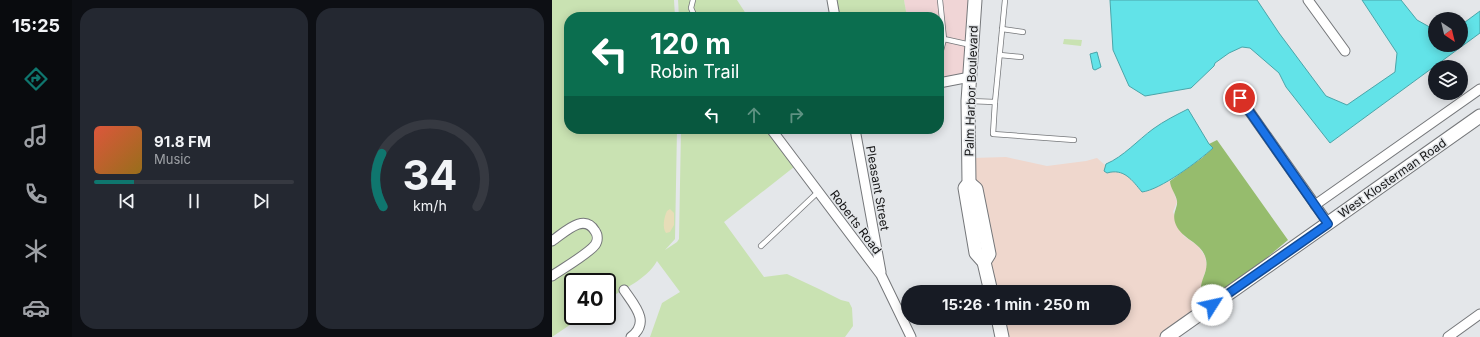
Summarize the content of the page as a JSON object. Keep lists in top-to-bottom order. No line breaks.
{"streets":{"street":["Palm Harbor Boulevard","West Klosterman Road","Pleasant Street","Roberts Road"]},"crossings":[["Pleasant Street","Roberts Road"]],"north":"bottom right","page":{"tabs":"15:25","turn":["120 m","Robin Trail"],"song":["91.8 FM","Music"],"limit":"40","trip":"15:26 · 1 min · 250 m","gauge":["34","km/h"]}}
